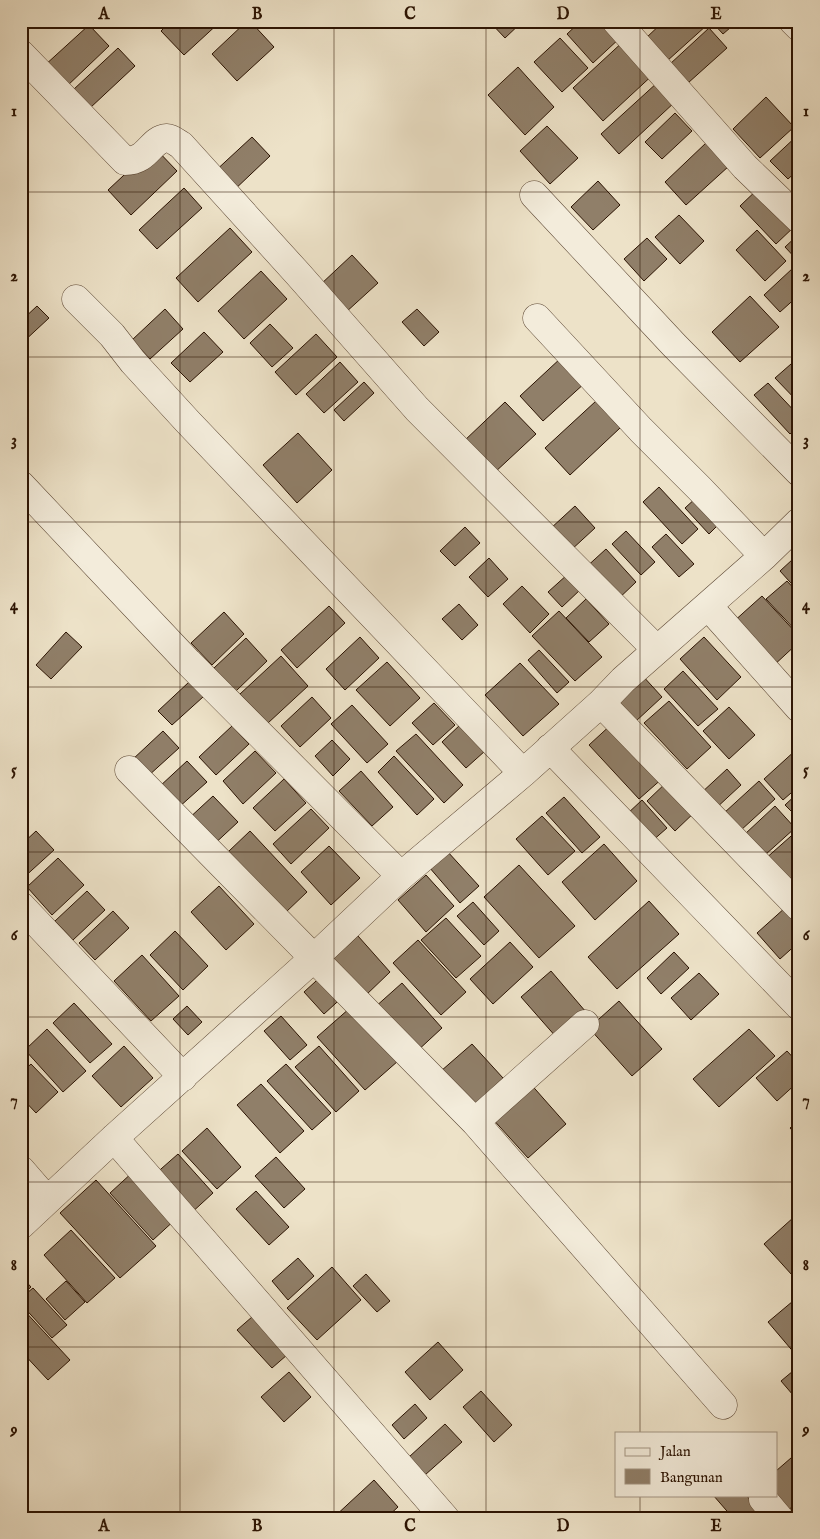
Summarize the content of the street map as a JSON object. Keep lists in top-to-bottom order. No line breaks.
{"legend":["Jalan","Bangunan"],"grid":{"columns":["A","B","C","D","E"],"rows":["1","2","3","4","5","6","7","8","9"]}}
